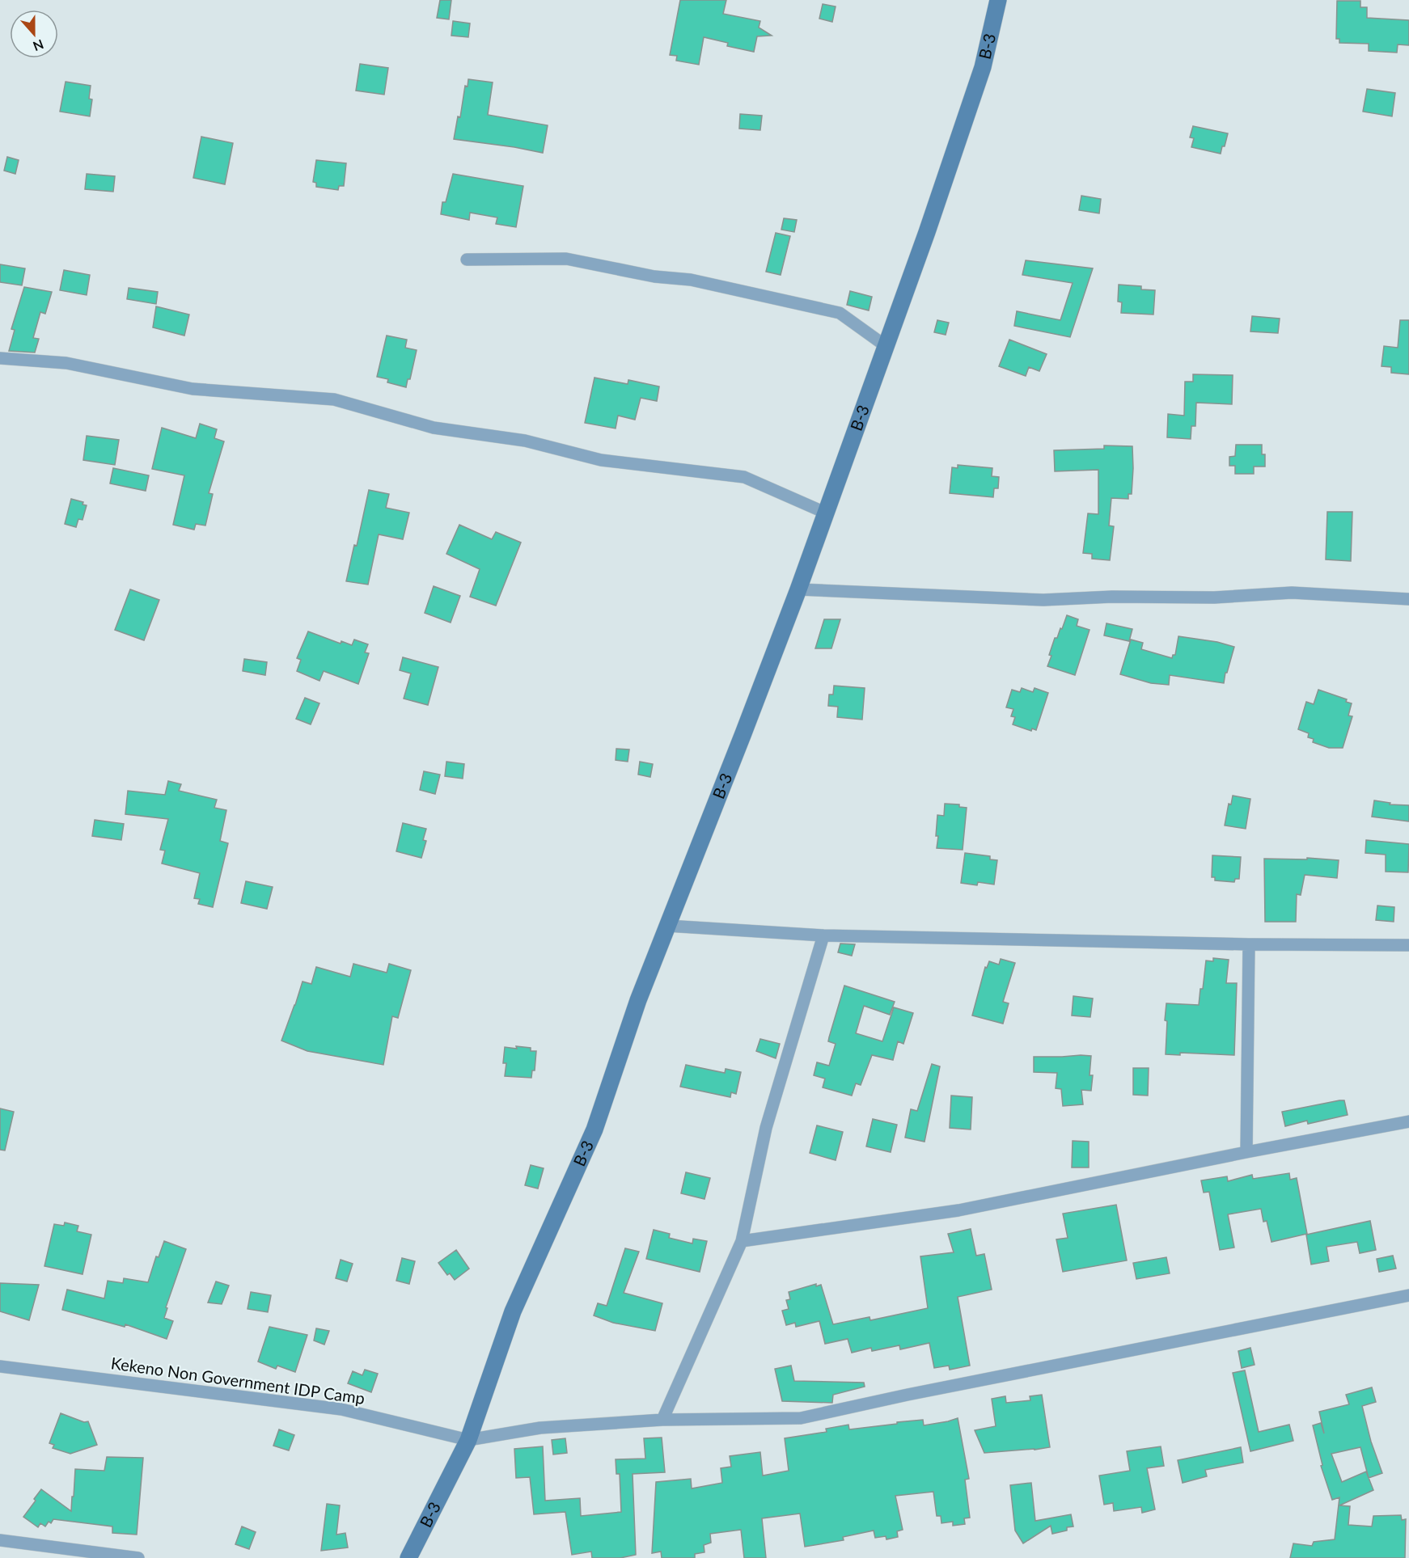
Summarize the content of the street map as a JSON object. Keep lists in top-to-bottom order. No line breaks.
{"streets":{"main road":["B-3"],"street":["Kekeno Non Government IDP Camp"]},"crossings":[["B-3","Kekeno Non Government IDP Camp"]],"north":"bottom"}
